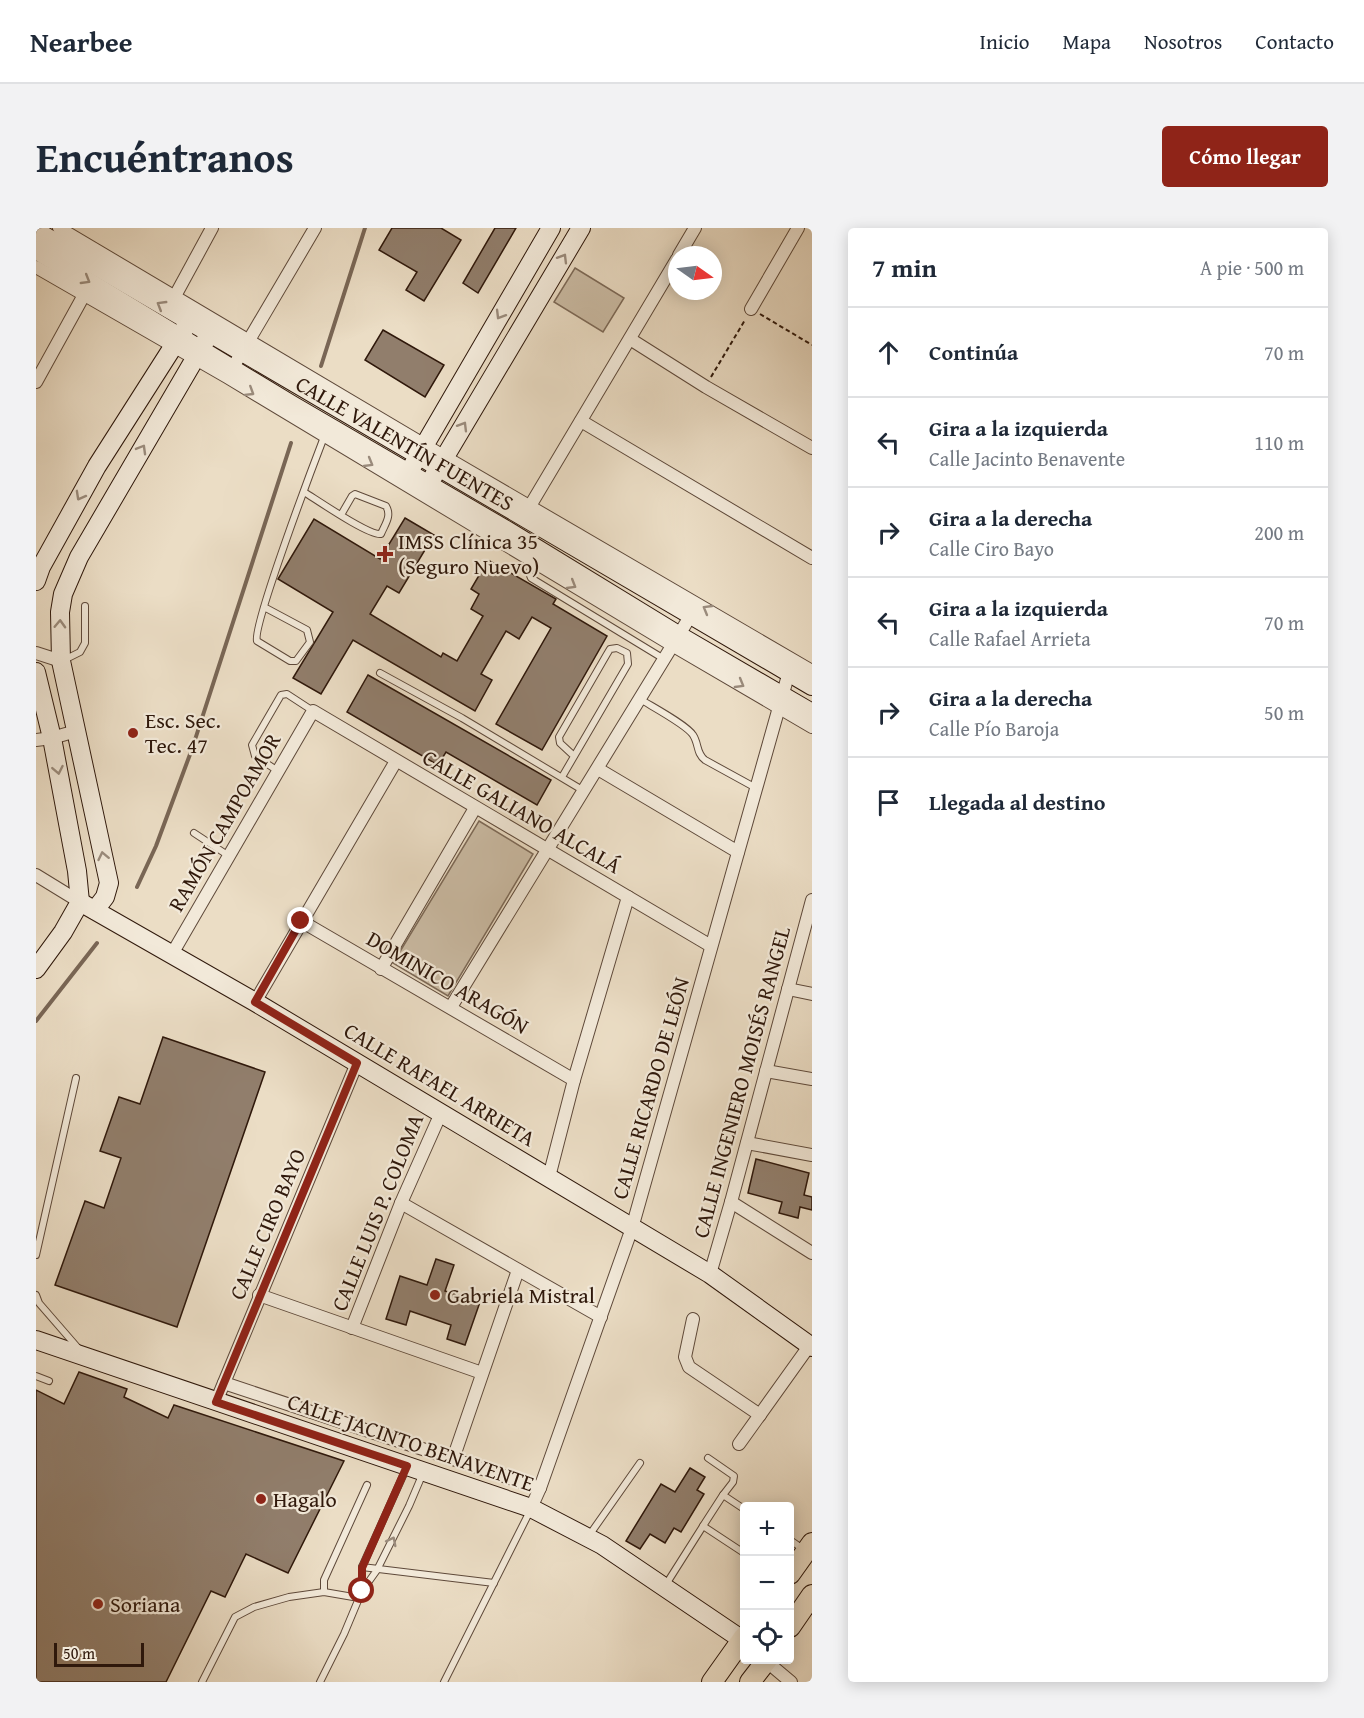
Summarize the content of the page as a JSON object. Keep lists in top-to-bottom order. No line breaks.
{"streets":{"street":["CALLE VALENTÍN FUENTES","CALLE GALIANO ALCALÁ","RAMÓN CAMPOAMOR","DOMINICO ARAGÓN","CALLE INGENIERO MOISÉS RANGEL","CALLE RAFAEL ARRIETA","CALLE RICARDO DE LEÓN","CALLE LUIS P. COLOMA","CALLE CIRO BAYO","CALLE JACINTO BENAVENTE"]},"crossings":[["CALLE VALENTÍN FUENTES","CALLE RICARDO DE LEÓN"],["CALLE GALIANO ALCALÁ","RAMÓN CAMPOAMOR"],["CALLE GALIANO ALCALÁ","CALLE RICARDO DE LEÓN"],["RAMÓN CAMPOAMOR","CALLE RAFAEL ARRIETA"],["CALLE INGENIERO MOISÉS RANGEL","CALLE RAFAEL ARRIETA"],["CALLE RAFAEL ARRIETA","CALLE RICARDO DE LEÓN"],["CALLE RAFAEL ARRIETA","CALLE LUIS P. COLOMA"],["CALLE RAFAEL ARRIETA","CALLE CIRO BAYO"],["CALLE RICARDO DE LEÓN","CALLE JACINTO BENAVENTE"],["CALLE CIRO BAYO","CALLE JACINTO BENAVENTE"]],"places":{"health":["IMSS Clínica 35 (Seguro Nuevo)"],"other":["Esc. Sec. Tec. 47","Gabriela Mistral","Hagalo","Soriana"]},"scale_bar":"50 m","north":"right","page":{"header":"Nearbee","nav":["Inicio","Mapa","Nosotros","Contacto"],"title":"Encuéntranos","buttons":"Cómo llegar","heading":["7 min","A pie · 500 m"],"list":[["Continúa","70 m"],["Gira a la izquierda","Calle Jacinto Benavente","110 m"],["Gira a la derecha","Calle Ciro Bayo","200 m"],["Gira a la izquierda","Calle Rafael Arrieta","70 m"],["Gira a la derecha","Calle Pío Baroja","50 m"],"Llegada al destino"],"map_buttons":["+","−"],"scale":"50 m"}}
